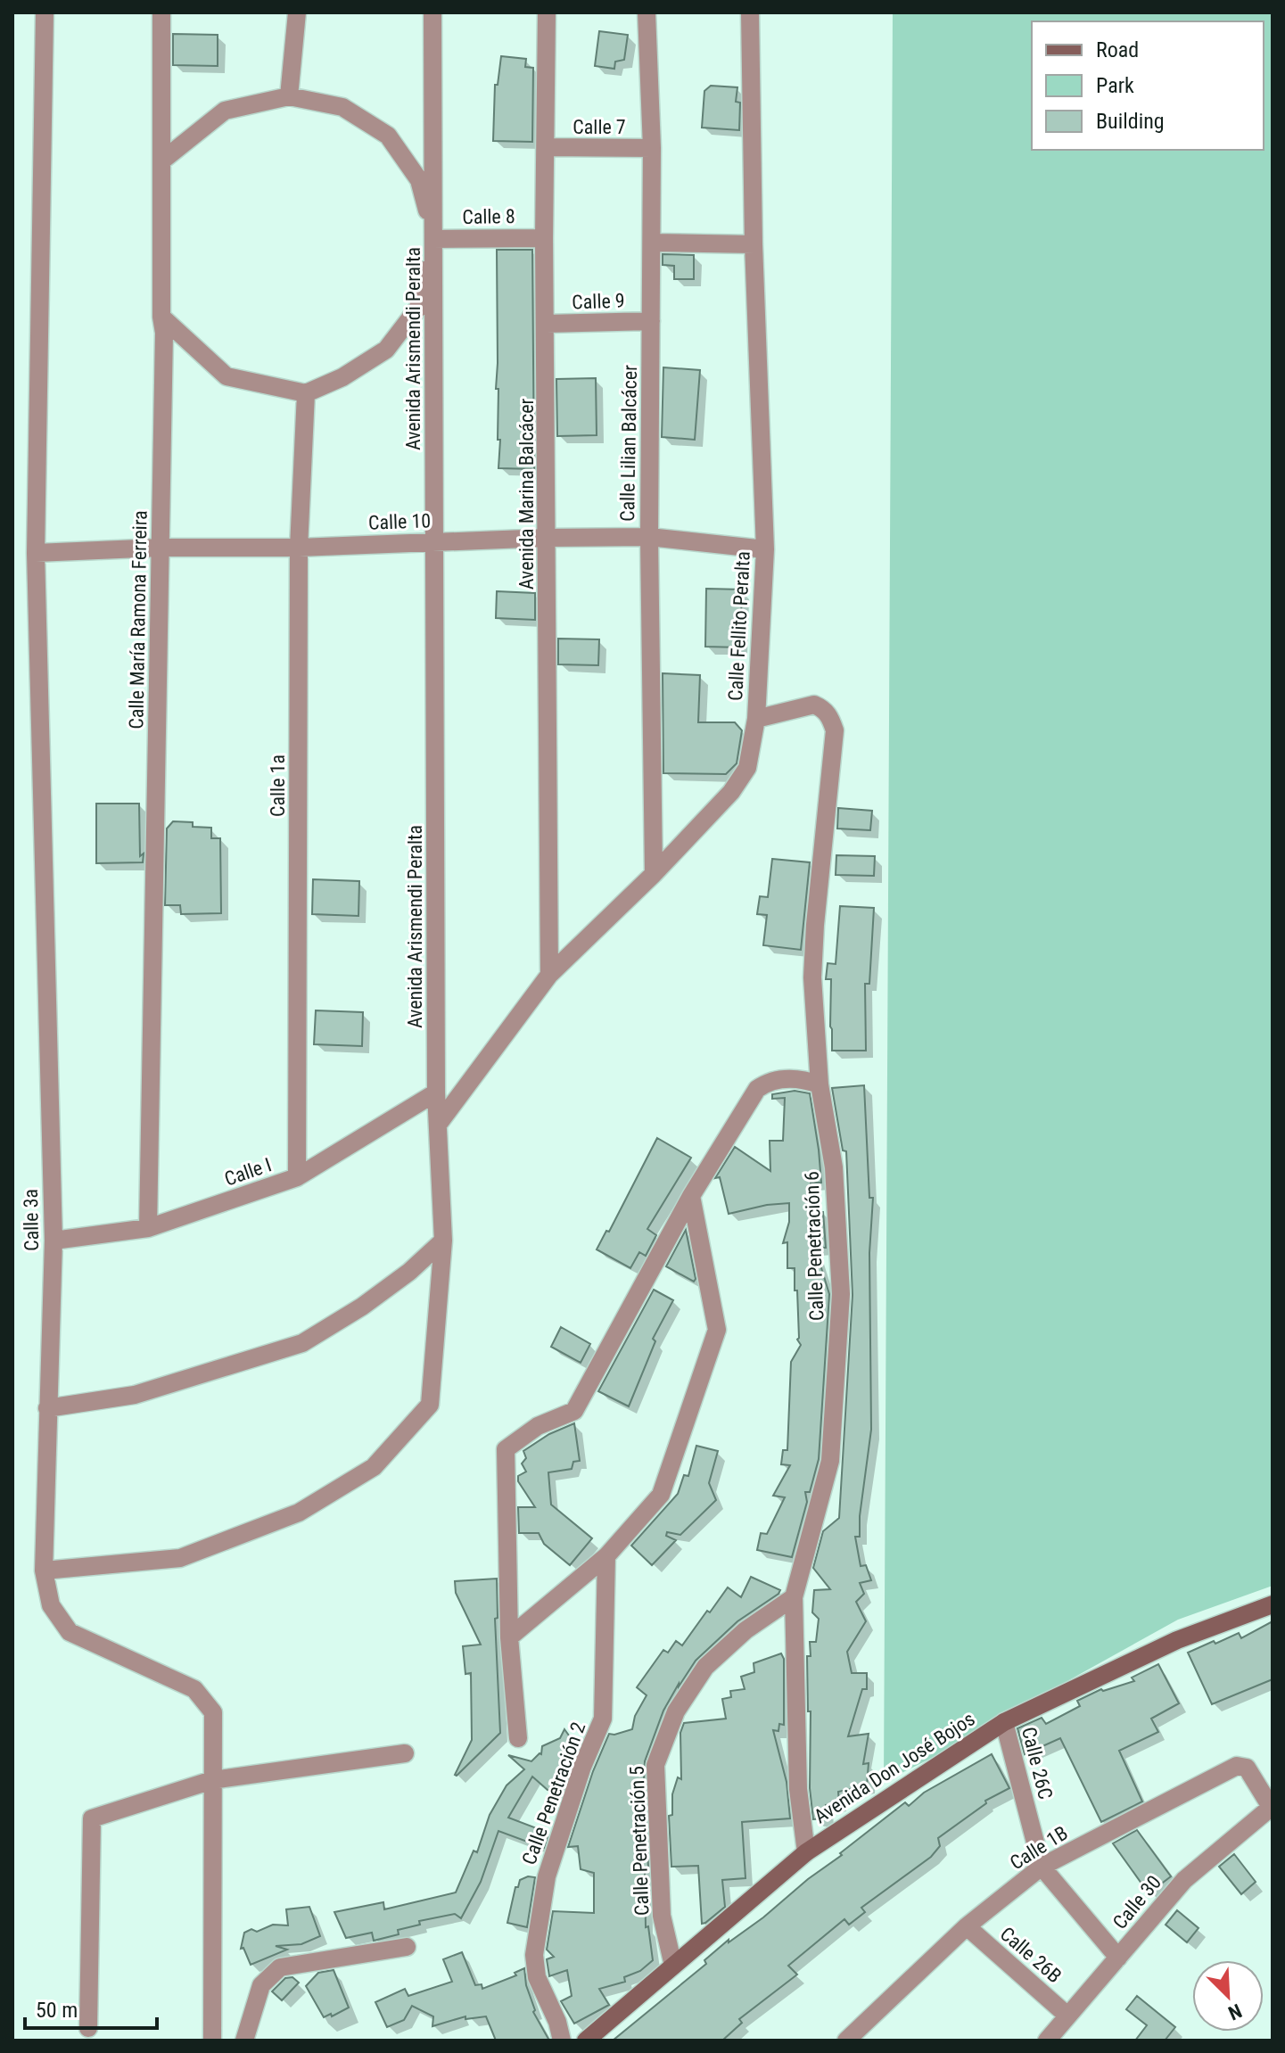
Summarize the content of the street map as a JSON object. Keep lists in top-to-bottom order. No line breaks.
{"streets":{"street":["Calle 7","Calle 8","Calle 9","Avenida Arismendi Peralta","Calle Lilian Balcácer","Avenida Marina Balcácer","Calle 10","Calle María Ramona Ferreira","Calle Fellito Peralta","Calle 1a","Calle I","Calle 3a","Calle Penetración 6","Calle 26C","Avenida Don José Bojos","Calle Penetración 2","Calle Penetración 5","Calle 1B","Calle 30","Calle 26B"]},"crossings":[["Calle 7","Calle Lilian Balcácer"],["Calle 7","Avenida Marina Balcácer"],["Calle 8","Avenida Arismendi Peralta"],["Calle 8","Avenida Marina Balcácer"],["Calle 9","Calle Lilian Balcácer"],["Calle 9","Avenida Marina Balcácer"],["Avenida Arismendi Peralta","Calle 10"],["Avenida Arismendi Peralta","Calle Fellito Peralta"],["Avenida Arismendi Peralta","Calle I"],["Avenida Arismendi Peralta","Calle 3a"],["Calle Lilian Balcácer","Calle 10"],["Calle Lilian Balcácer","Calle Fellito Peralta"],["Avenida Marina Balcácer","Calle 10"],["Avenida Marina Balcácer","Calle Fellito Peralta"],["Calle 10","Calle María Ramona Ferreira"],["Calle 10","Calle Fellito Peralta"],["Calle 10","Calle 1a"],["Calle 10","Calle 3a"],["Calle María Ramona Ferreira","Calle I"],["Calle Fellito Peralta","Calle Penetración 6"],["Calle 1a","Calle I"],["Calle I","Calle 3a"],["Calle Penetración 6","Avenida Don José Bojos"],["Calle Penetración 6","Calle Penetración 5"],["Calle 26C","Avenida Don José Bojos"],["Calle 26C","Calle 1B"],["Calle 26C","Calle 30"],["Avenida Don José Bojos","Calle Penetración 5"],["Calle 1B","Calle 30"],["Calle 1B","Calle 26B"],["Calle 30","Calle 26B"]],"legend":["Road","Park","Building"],"scale_bar":"50 m","north":"bottom right"}
